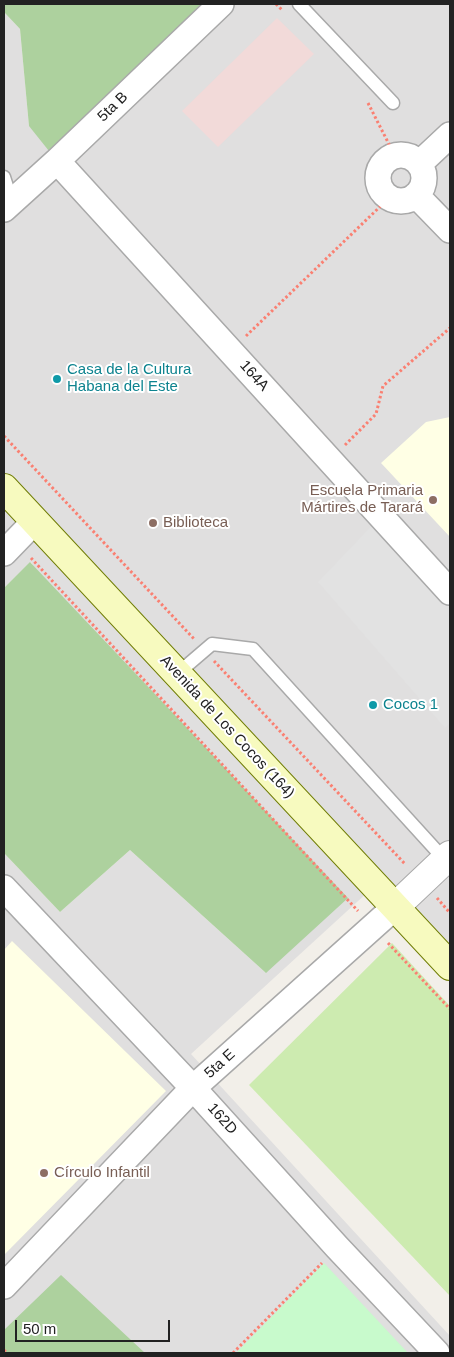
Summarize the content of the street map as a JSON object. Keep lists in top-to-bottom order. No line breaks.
{"streets":{"main road":["Avenida de Los Cocos (164)"],"street":["5ta B","164A","5ta E","162D"]},"crossings":[["5ta B","164A"],["Avenida de Los Cocos (164)","5ta E"],["5ta E","162D"]],"places":["Casa de la Cultura Habana del Este","Escuela Primaria Mártires de Tarará","Biblioteca","Cocos 1","Círculo Infantil"],"scale_bar":"50 m"}
